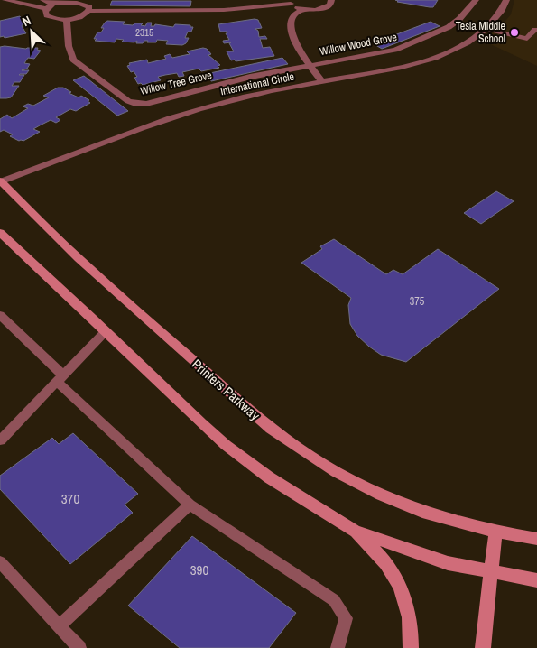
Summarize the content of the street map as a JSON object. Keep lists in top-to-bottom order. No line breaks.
{"streets":{"main road":["Printers Parkway"],"street":["Willow Wood Grove","Willow Tree Grove","International Circle"]},"crossings":[["Willow Wood Grove","Willow Tree Grove"],["International Circle","Printers Parkway"]],"places":["Tesla Middle School"],"house_numbers":["2315","375","370","390"],"north":"top left"}
